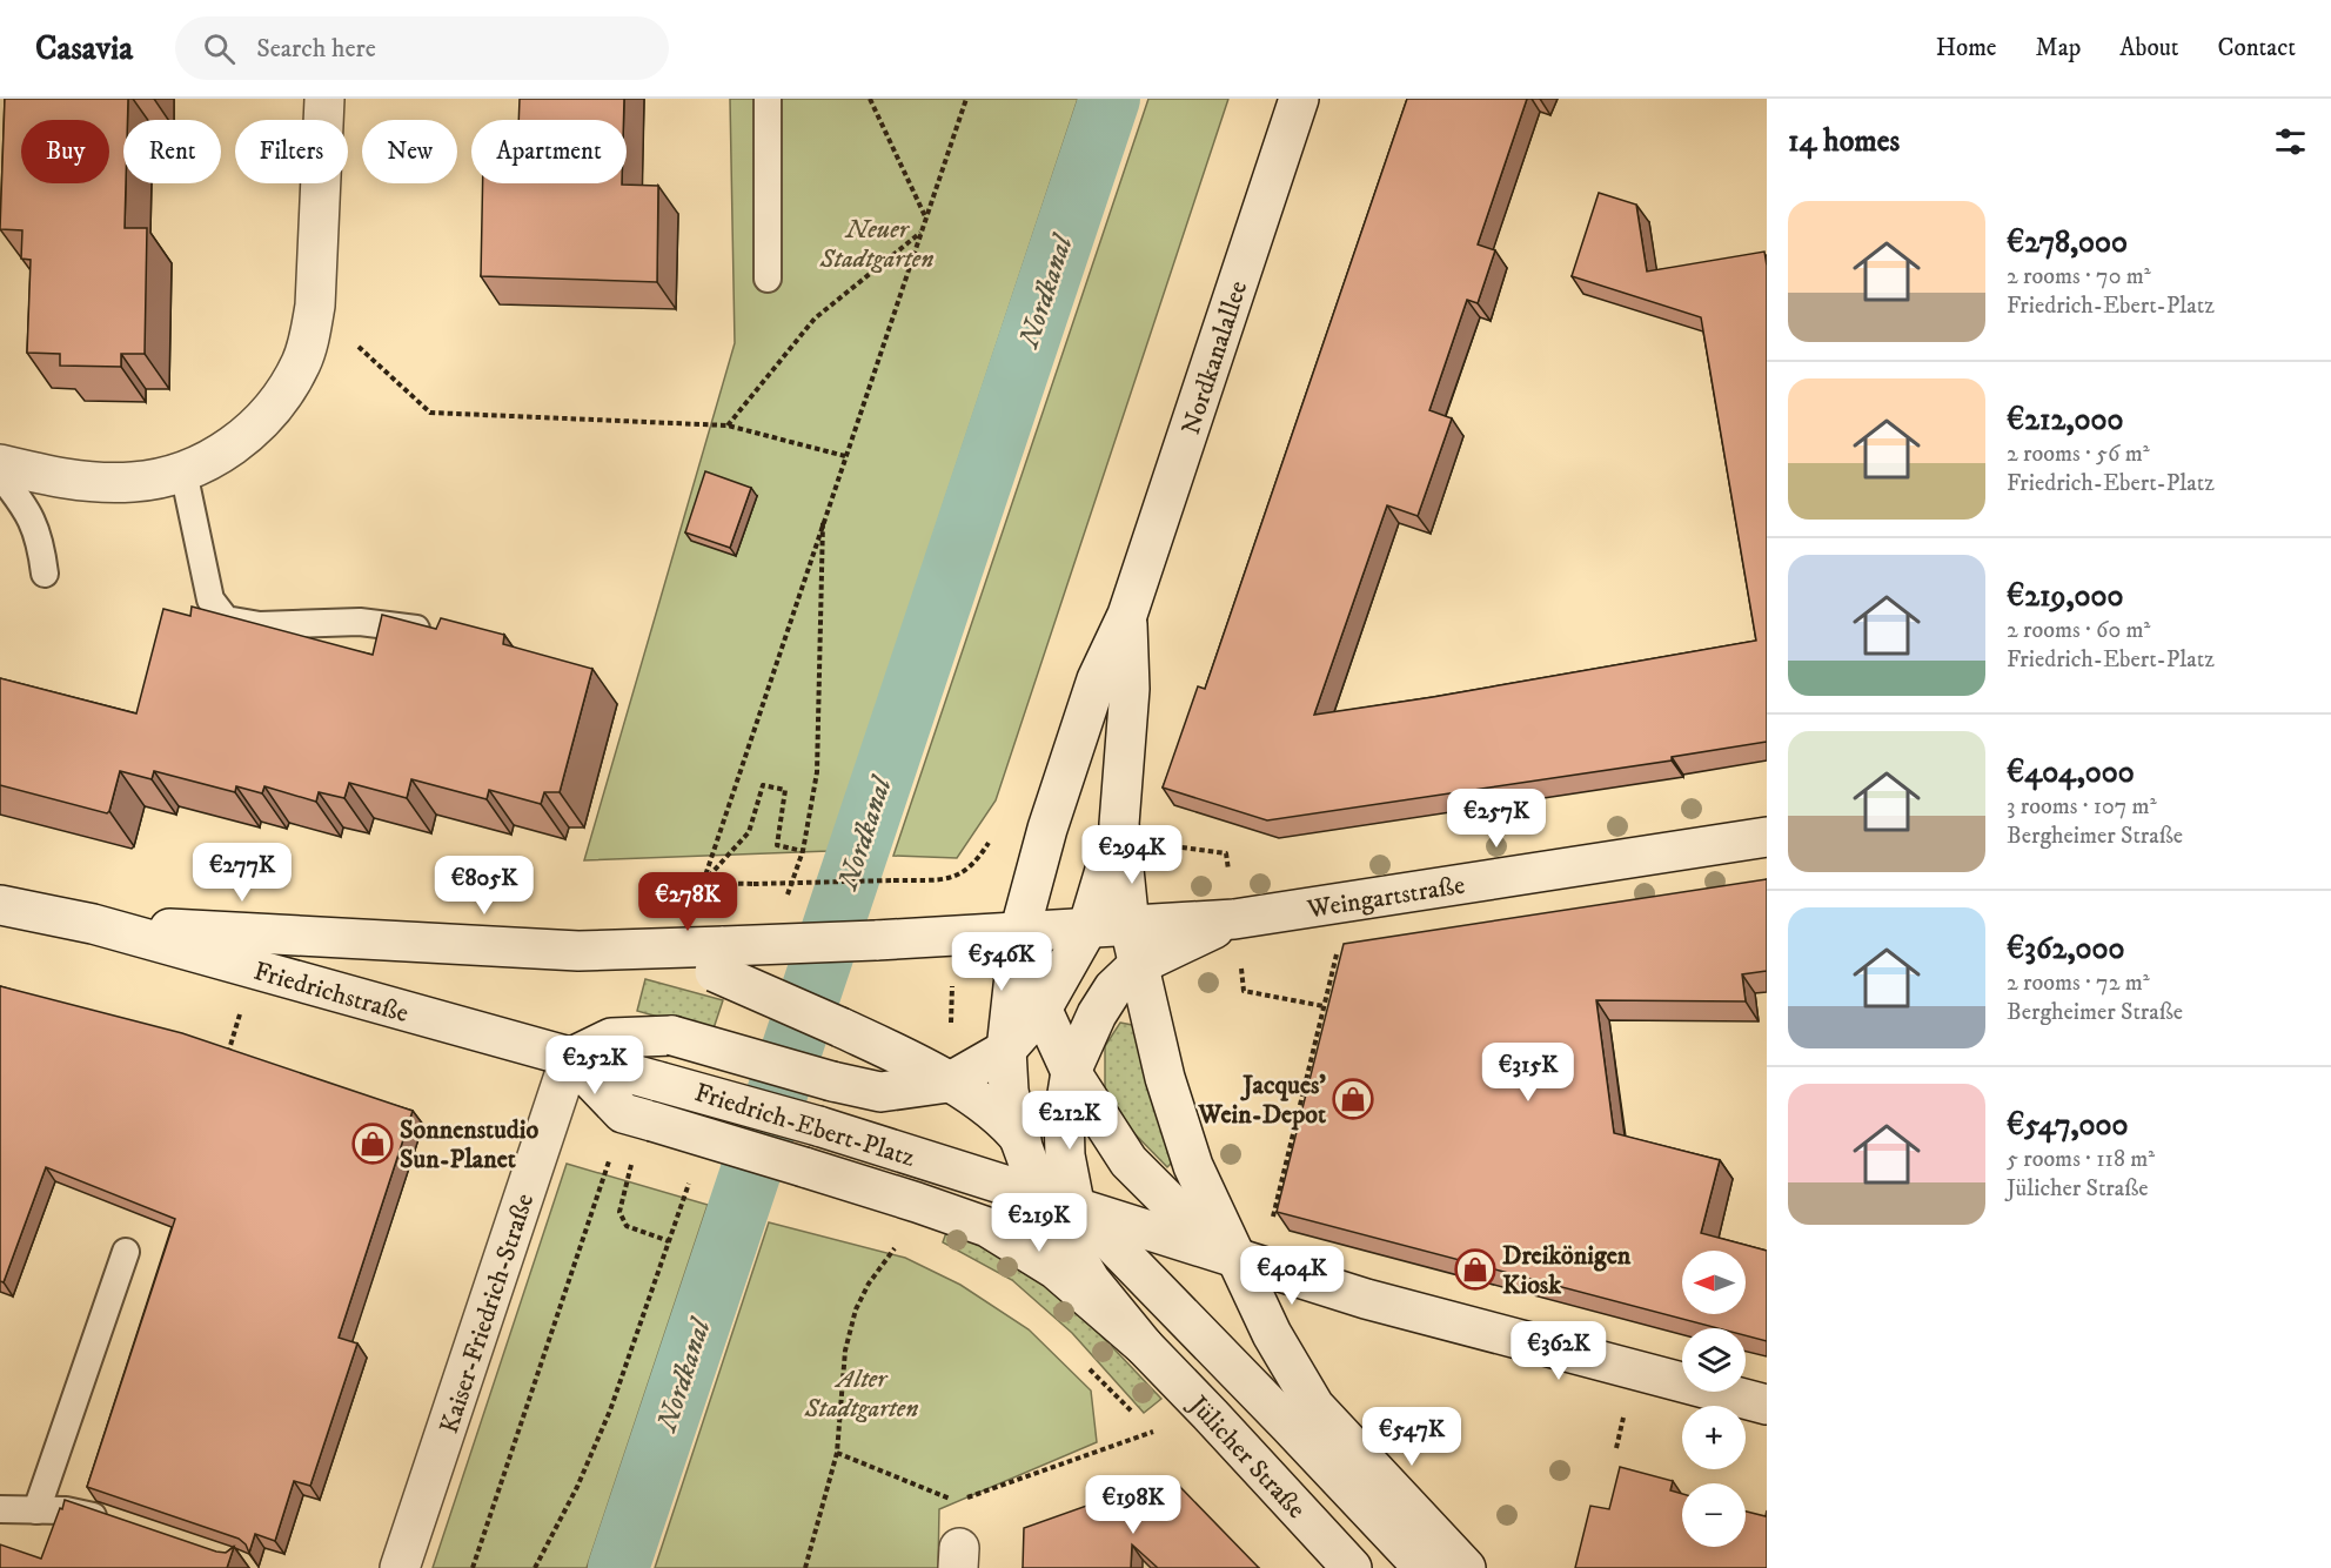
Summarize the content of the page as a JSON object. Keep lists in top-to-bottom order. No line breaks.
{"streets":{"main road":["Nordkanalallee","Weingartstraße","Friedrichstraße","Friedrich-Ebert-Platz","Kaiser-Friedrich-Straße","Jülicher Straße"]},"crossings":[["Nordkanalallee","Weingartstraße"],["Nordkanalallee","Friedrich-Ebert-Platz"],["Weingartstraße","Friedrich-Ebert-Platz"],["Friedrichstraße","Friedrich-Ebert-Platz"],["Friedrichstraße","Kaiser-Friedrich-Straße"],["Friedrich-Ebert-Platz","Kaiser-Friedrich-Straße"],["Friedrich-Ebert-Platz","Jülicher Straße"]],"water":["Nordkanal"],"parks":["Neuer Stadtgarten","Alter Stadtgarten"],"places":{"shop":["Jacques' Wein-Depot","Sonnenstudio Sun-Planet","Dreikönigen Kiosk"]},"north":"left","page":{"header":"Casavia","search":"Search here","nav":["Home","Map","About","Contact"],"heading":"14 homes","chip":["Buy","Rent","Filters","New","Apartment"],"list":[{"name":"€278,000","note":"2 rooms · 70 m² · Friedrich-Ebert-Platz"},{"name":"€212,000","note":"2 rooms · 56 m² · Friedrich-Ebert-Platz"},{"name":"€219,000","note":"2 rooms · 60 m² · Friedrich-Ebert-Platz"},{"name":"€404,000","note":"3 rooms · 107 m² · Bergheimer Straße"},{"name":"€362,000","note":"2 rooms · 72 m² · Bergheimer Straße"},{"name":"€547,000","note":"5 rooms · 118 m² · Jülicher Straße"}],"price":["€257K","€294K","€277K","€805K","€278K","€546K","€252K","€315K","€212K","€219K","€404K","€362K","€547K","€198K"],"map_buttons":["+","−"]}}
